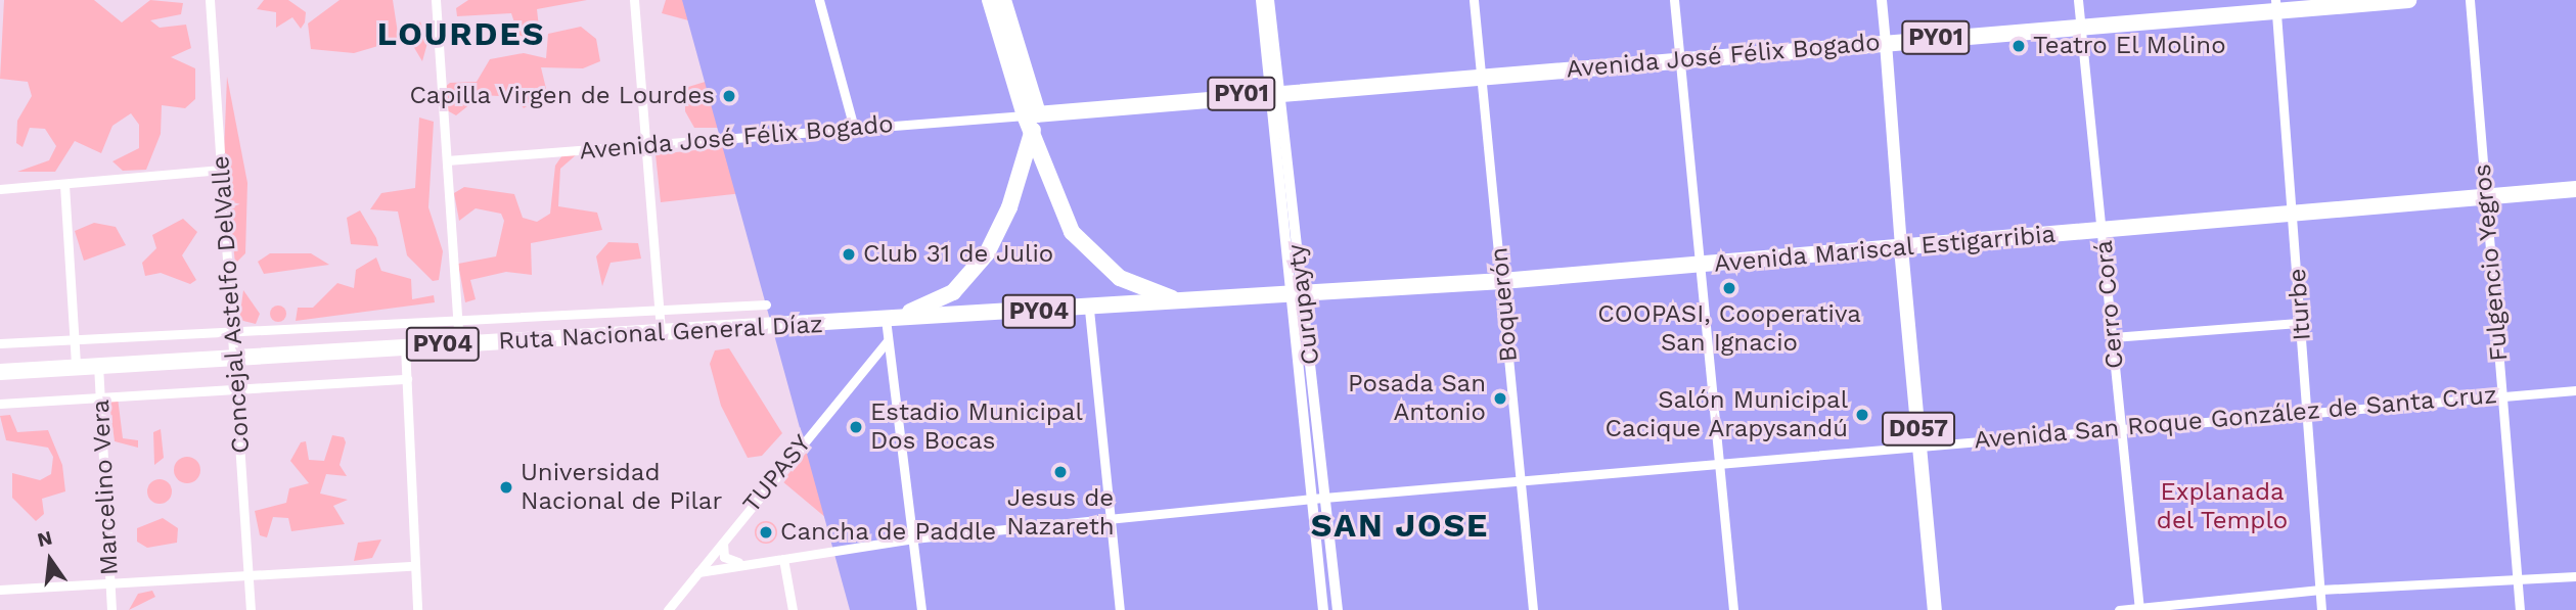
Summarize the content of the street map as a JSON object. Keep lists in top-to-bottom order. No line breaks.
{"streets":{"highway":["PY01","Avenida José Félix Bogado","Avenida Mariscal Estigarribia","PY04","Ruta Nacional General Díaz"],"main road":["D057"],"street":["Fulgencio Yegros","Concejal Astelfo DelValle","Curupayty","Boquerón","Cerro Corá","Iturbe","Avenida San Roque González de Santa Cruz","TUPASY","Marcelino Vera"]},"crossings":[["Avenida José Félix Bogado","Curupayty"],["Avenida José Félix Bogado","Boquerón"],["Avenida José Félix Bogado","Cerro Corá"],["Avenida José Félix Bogado","Iturbe"],["Avenida José Félix Bogado","D057"],["Avenida Mariscal Estigarribia","Fulgencio Yegros"],["Avenida Mariscal Estigarribia","Curupayty"],["Avenida Mariscal Estigarribia","Boquerón"],["Avenida Mariscal Estigarribia","Cerro Corá"],["Avenida Mariscal Estigarribia","Iturbe"],["Avenida Mariscal Estigarribia","Ruta Nacional General Díaz"],["Avenida Mariscal Estigarribia","D057"],["Fulgencio Yegros","Avenida San Roque González de Santa Cruz"],["Concejal Astelfo DelValle","Ruta Nacional General Díaz"],["Curupayty","Avenida San Roque González de Santa Cruz"],["Boquerón","Avenida San Roque González de Santa Cruz"],["Cerro Corá","Avenida San Roque González de Santa Cruz"],["Iturbe","Avenida San Roque González de Santa Cruz"],["Ruta Nacional General Díaz","Marcelino Vera"],["Avenida San Roque González de Santa Cruz","D057"],["Avenida San Roque González de Santa Cruz","TUPASY"]],"districts":["LOURDES","SAN JOSE"],"parks":["Explanada del Templo"],"places":["Teatro El Molino","Capilla Virgen de Lourdes","Club 31 de Julio","COOPASI, Cooperativa San Ignacio","Posada San Antonio","Salón Municipal Cacique Arapysandú","Estadio Municipal Dos Bocas","Jesus de Nazareth","Universidad Nacional de Pilar","Cancha de Paddle"],"north":"top"}
